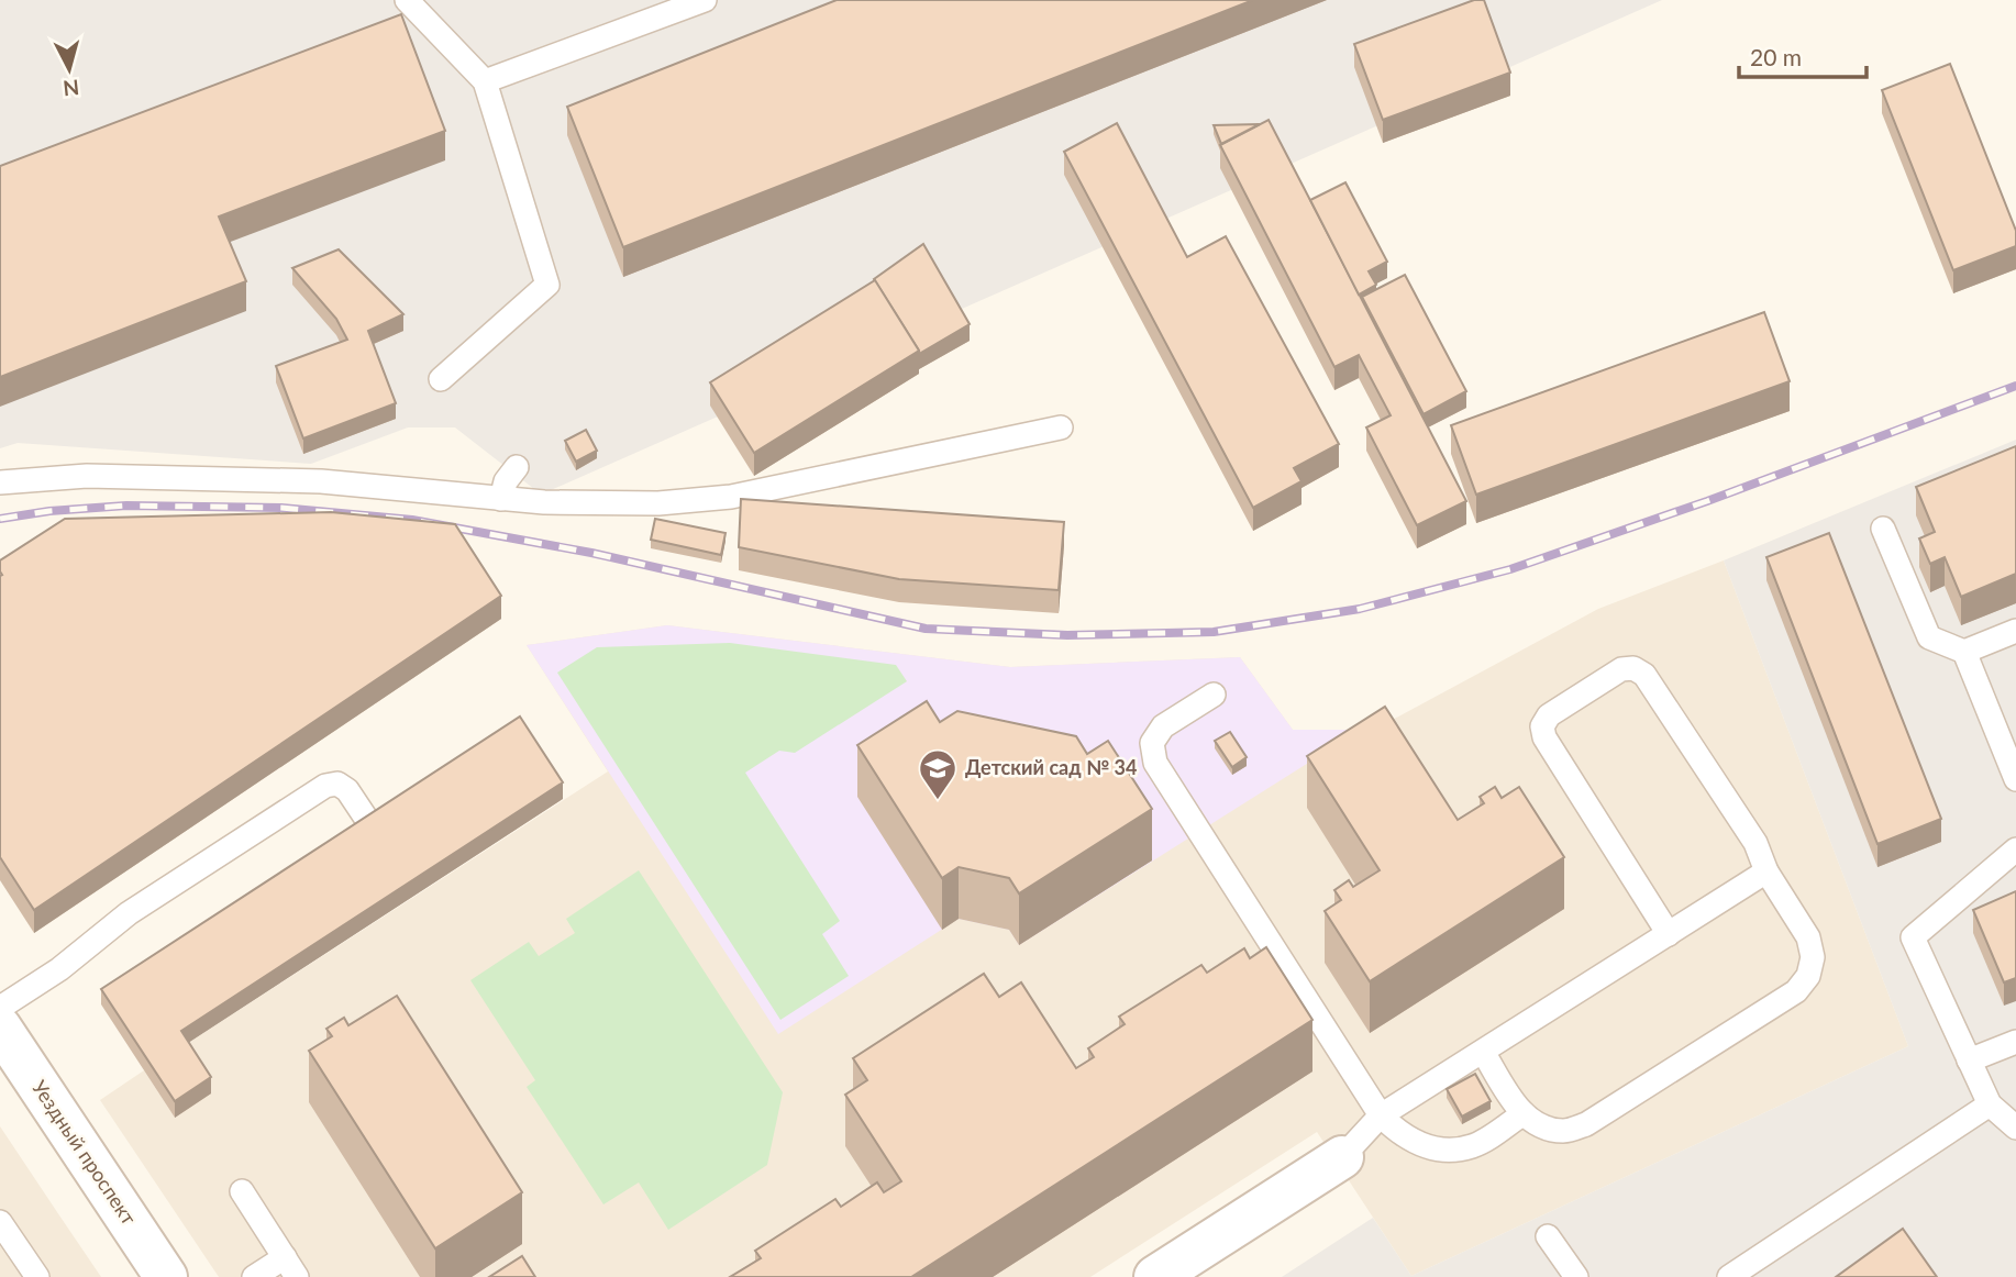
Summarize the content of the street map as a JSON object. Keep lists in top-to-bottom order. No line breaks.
{"streets":{"street":["Уездный проспект"]},"places":{"school or university":["Детский сад № 34"]},"scale_bar":"20 m","north":"bottom"}
